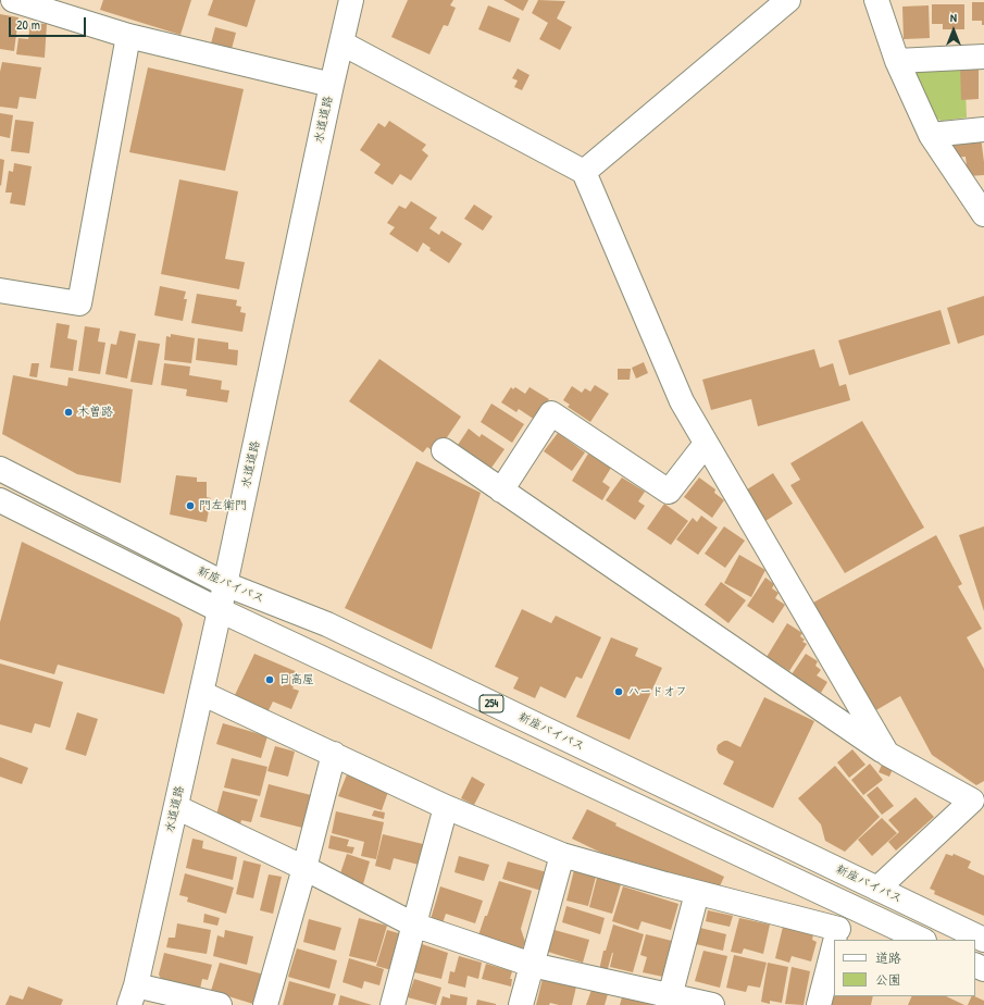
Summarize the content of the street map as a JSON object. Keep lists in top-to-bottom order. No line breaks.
{"streets":{"main road":["水道道路","新座バイパス","254"]},"crossings":[["水道道路","新座バイパス"]],"places":["木曽路","門左衛門","日高屋","ハードオフ"],"legend":["道路","公園"],"scale_bar":"20 m","north":"top"}
